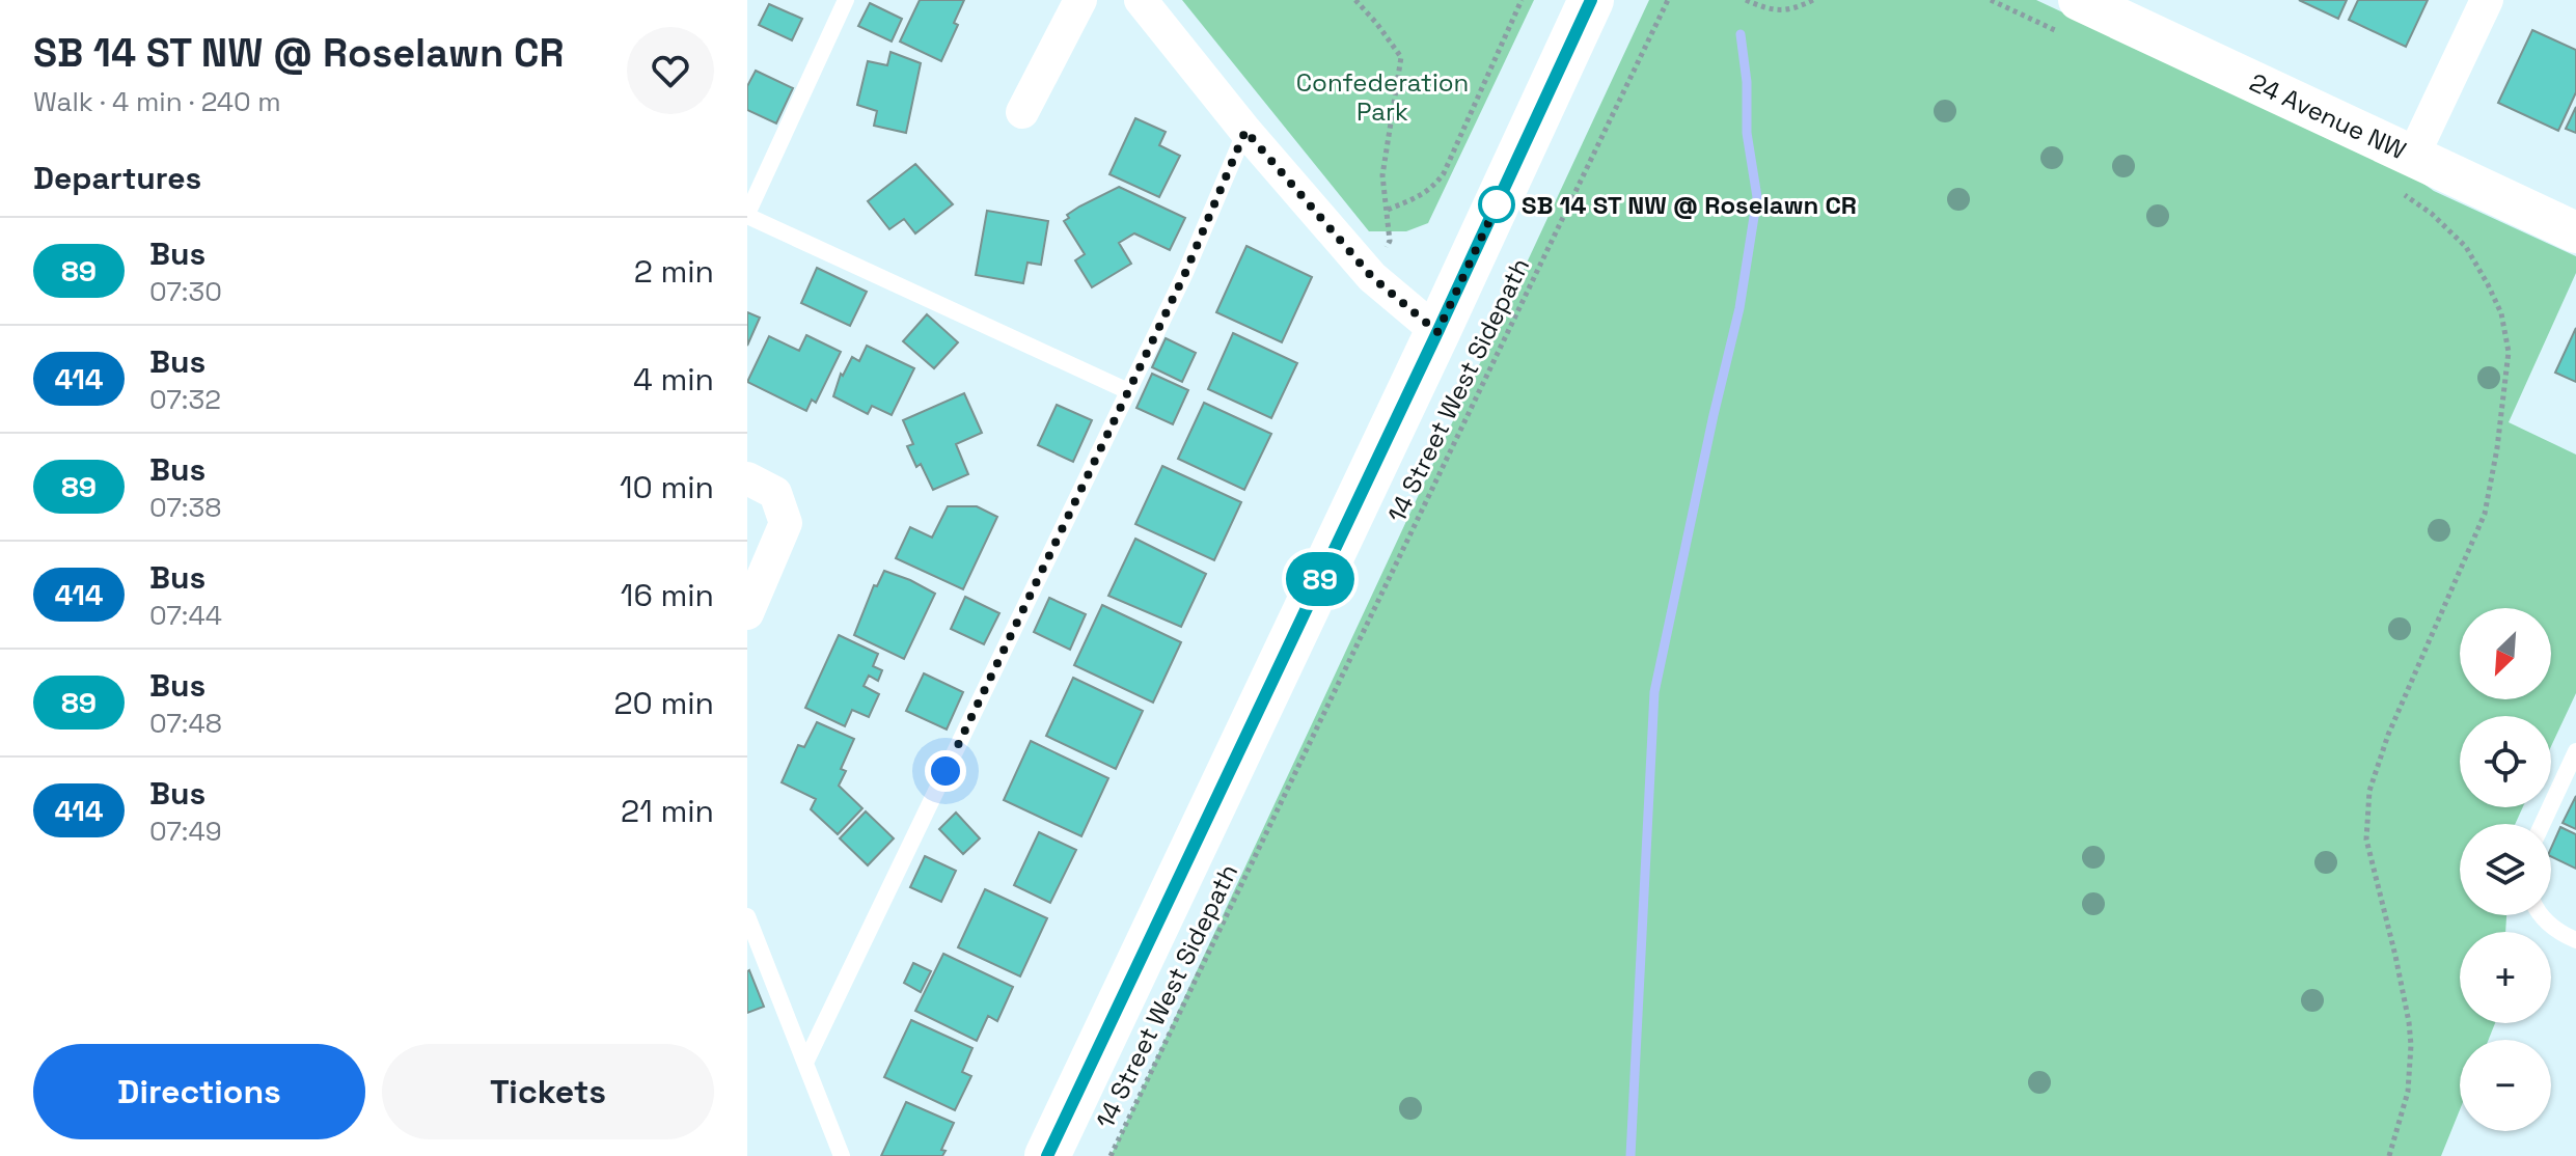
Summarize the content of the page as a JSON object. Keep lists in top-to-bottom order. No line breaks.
{"streets":{"street":["24 Avenue NW"],"path":["14 Street West Sidepath"]},"parks":["Confederation Park"],"places":["SB 14 ST NW @ Roselawn CR"],"lines":["bus line 89"],"north":"bottom left","page":{"heading":[["SB 14 ST NW @ Roselawn CR","Walk · 4 min · 240 m"],"Departures"],"on_map":"89","list":[{"mark":"89","name":"Bus","note":"07:30","value":"2 min"},{"mark":"414","name":"Bus","note":"07:32","value":"4 min"},{"mark":"89","name":"Bus","note":"07:38","value":"10 min"},{"mark":"414","name":"Bus","note":"07:44","value":"16 min"},{"mark":"89","name":"Bus","note":"07:48","value":"20 min"},{"mark":"414","name":"Bus","note":"07:49","value":"21 min"}],"map_buttons":["+","−"],"buttons":["Directions","Tickets"]}}
